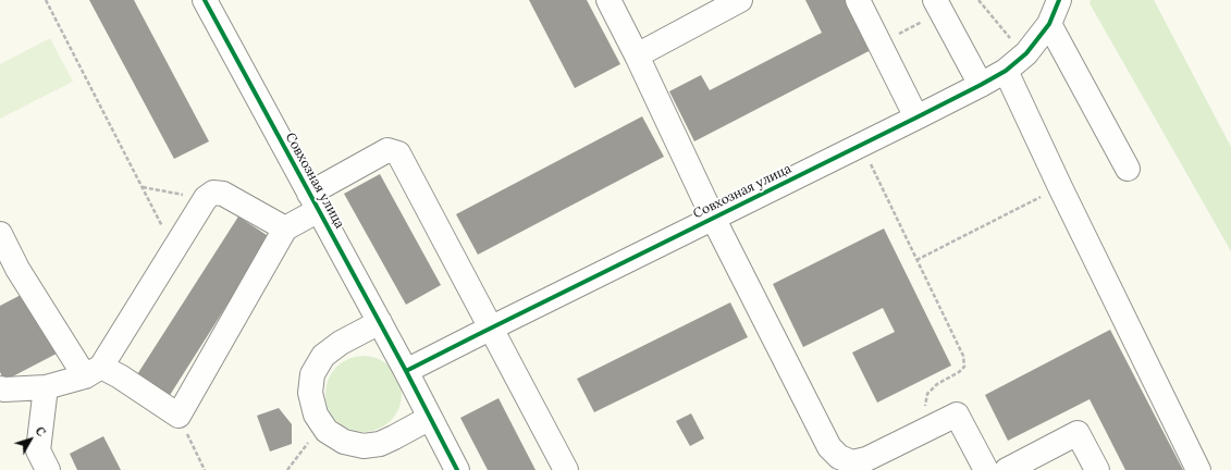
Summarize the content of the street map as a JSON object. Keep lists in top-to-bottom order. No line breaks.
{"streets":{"street":["Совхозная улица"]},"north":"top right"}
